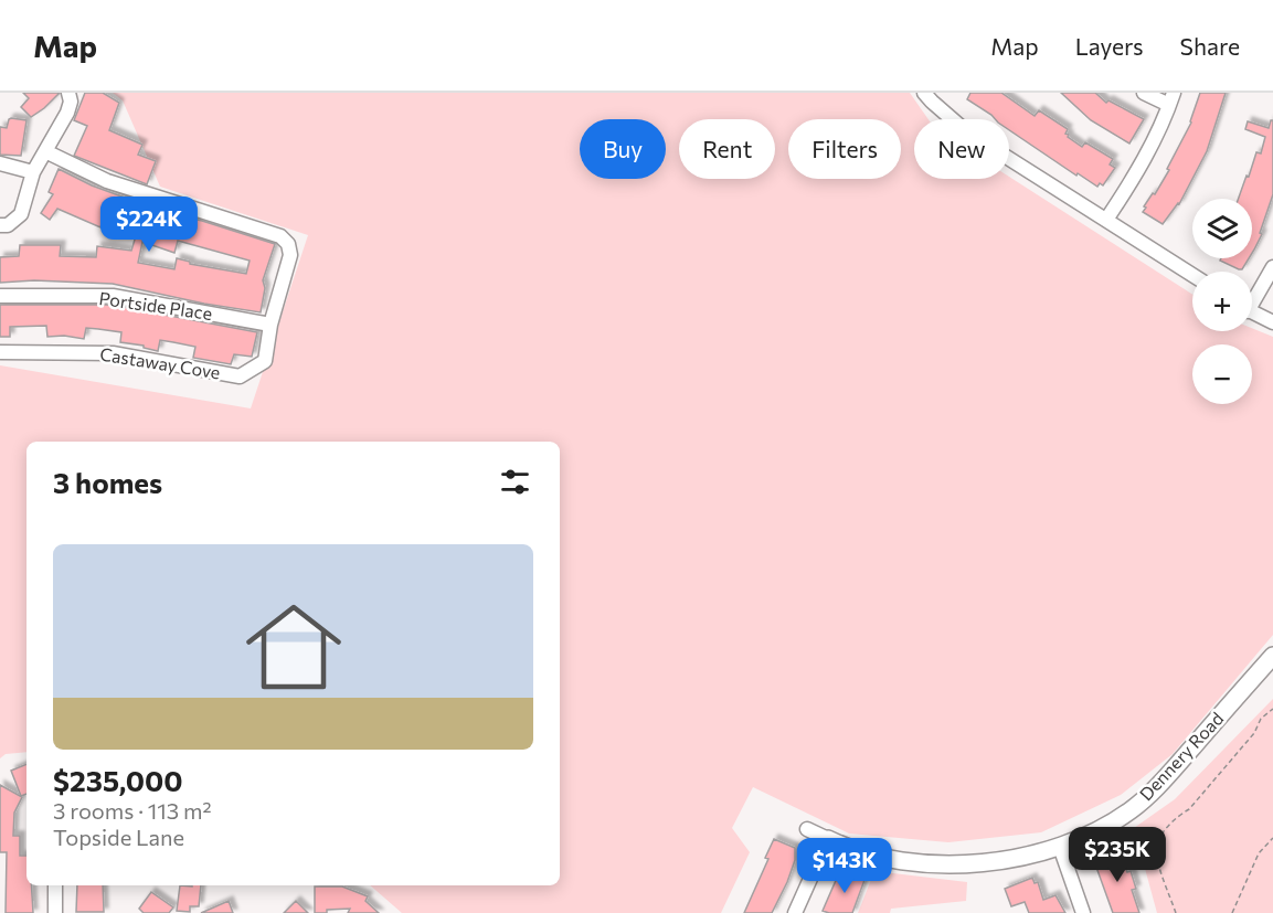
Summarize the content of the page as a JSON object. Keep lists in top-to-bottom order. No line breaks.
{"streets":{"street":["Portside Place","Castaway Cove","Dennery Road"]},"crossings":[["Portside Place","Castaway Cove"]],"page":{"header":"Map","nav":["Map","Layers","Share"],"chip":["Buy","Rent","Filters","New"],"price":["$224K","$235K","$143K"],"map_buttons":["+","−"],"heading":"3 homes","list":[{"name":"$235,000","note":"3 rooms · 113 m² · Topside Lane"}]}}
